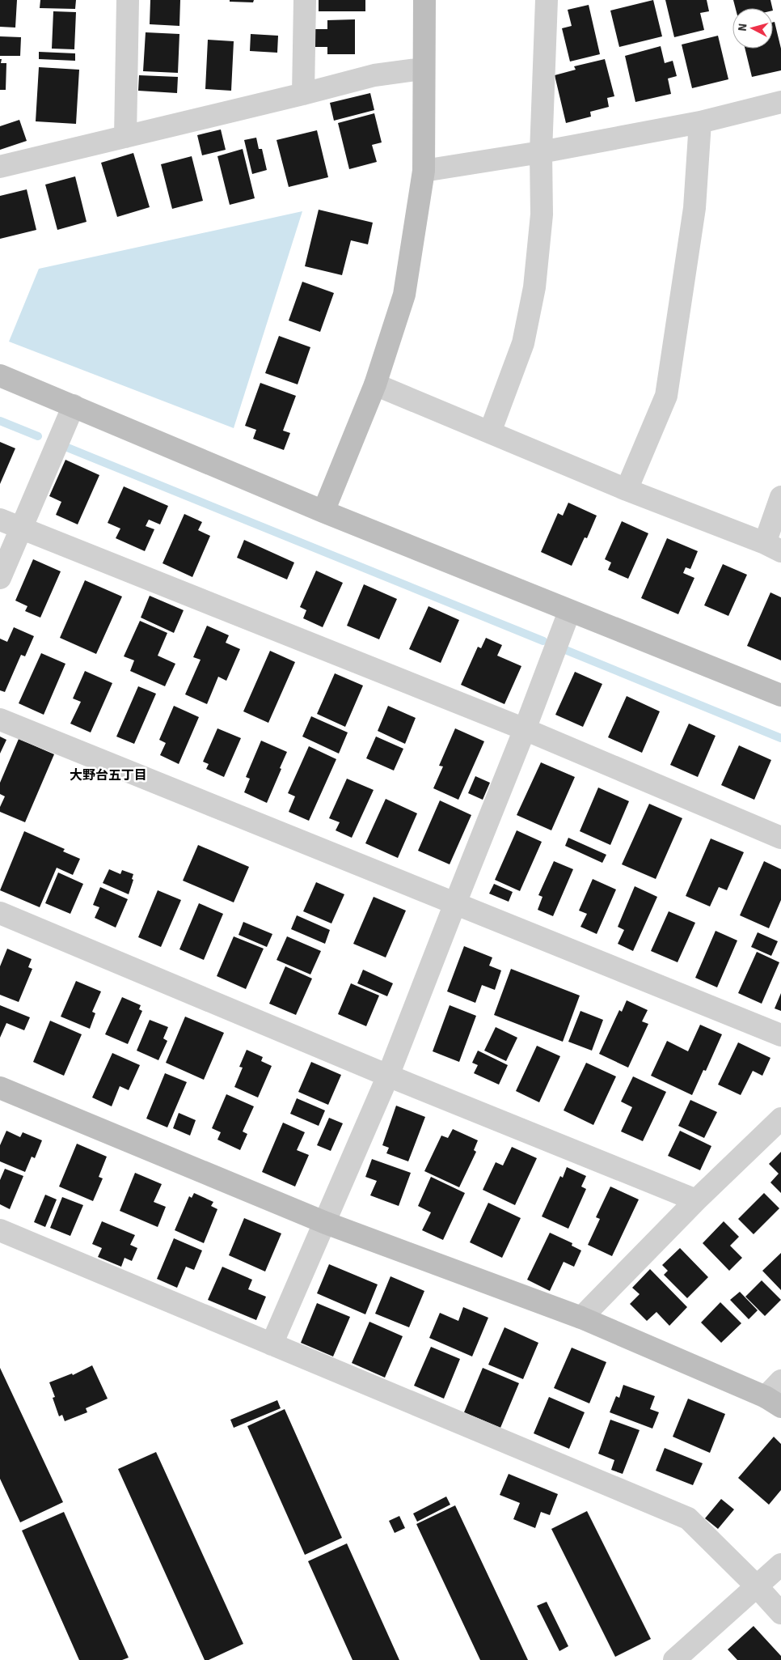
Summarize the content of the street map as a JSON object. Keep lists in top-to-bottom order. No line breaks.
{"districts":["大野台五丁目"],"north":"left"}
